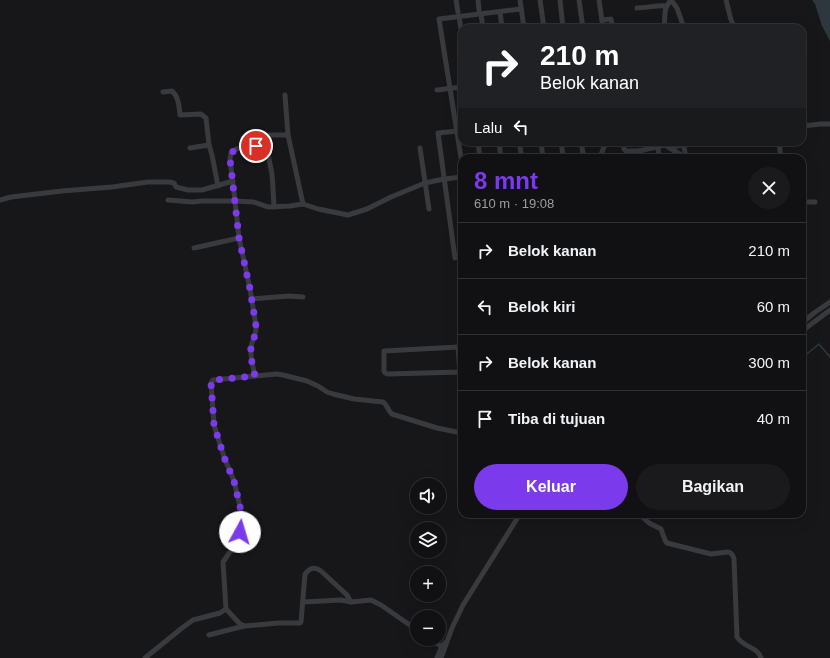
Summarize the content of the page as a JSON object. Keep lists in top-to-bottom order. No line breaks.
{"page":{"turn":["210 m","Belok kanan"],"then":"Lalu","heading":["8 mnt","610 m · 19:08"],"list":[{"name":"Belok kanan","value":"210 m"},{"name":"Belok kiri","value":"60 m"},{"name":"Belok kanan","value":"300 m"},{"name":"Tiba di tujuan","value":"40 m"}],"buttons":["Keluar","Bagikan"],"map_buttons":["+","−"]}}
